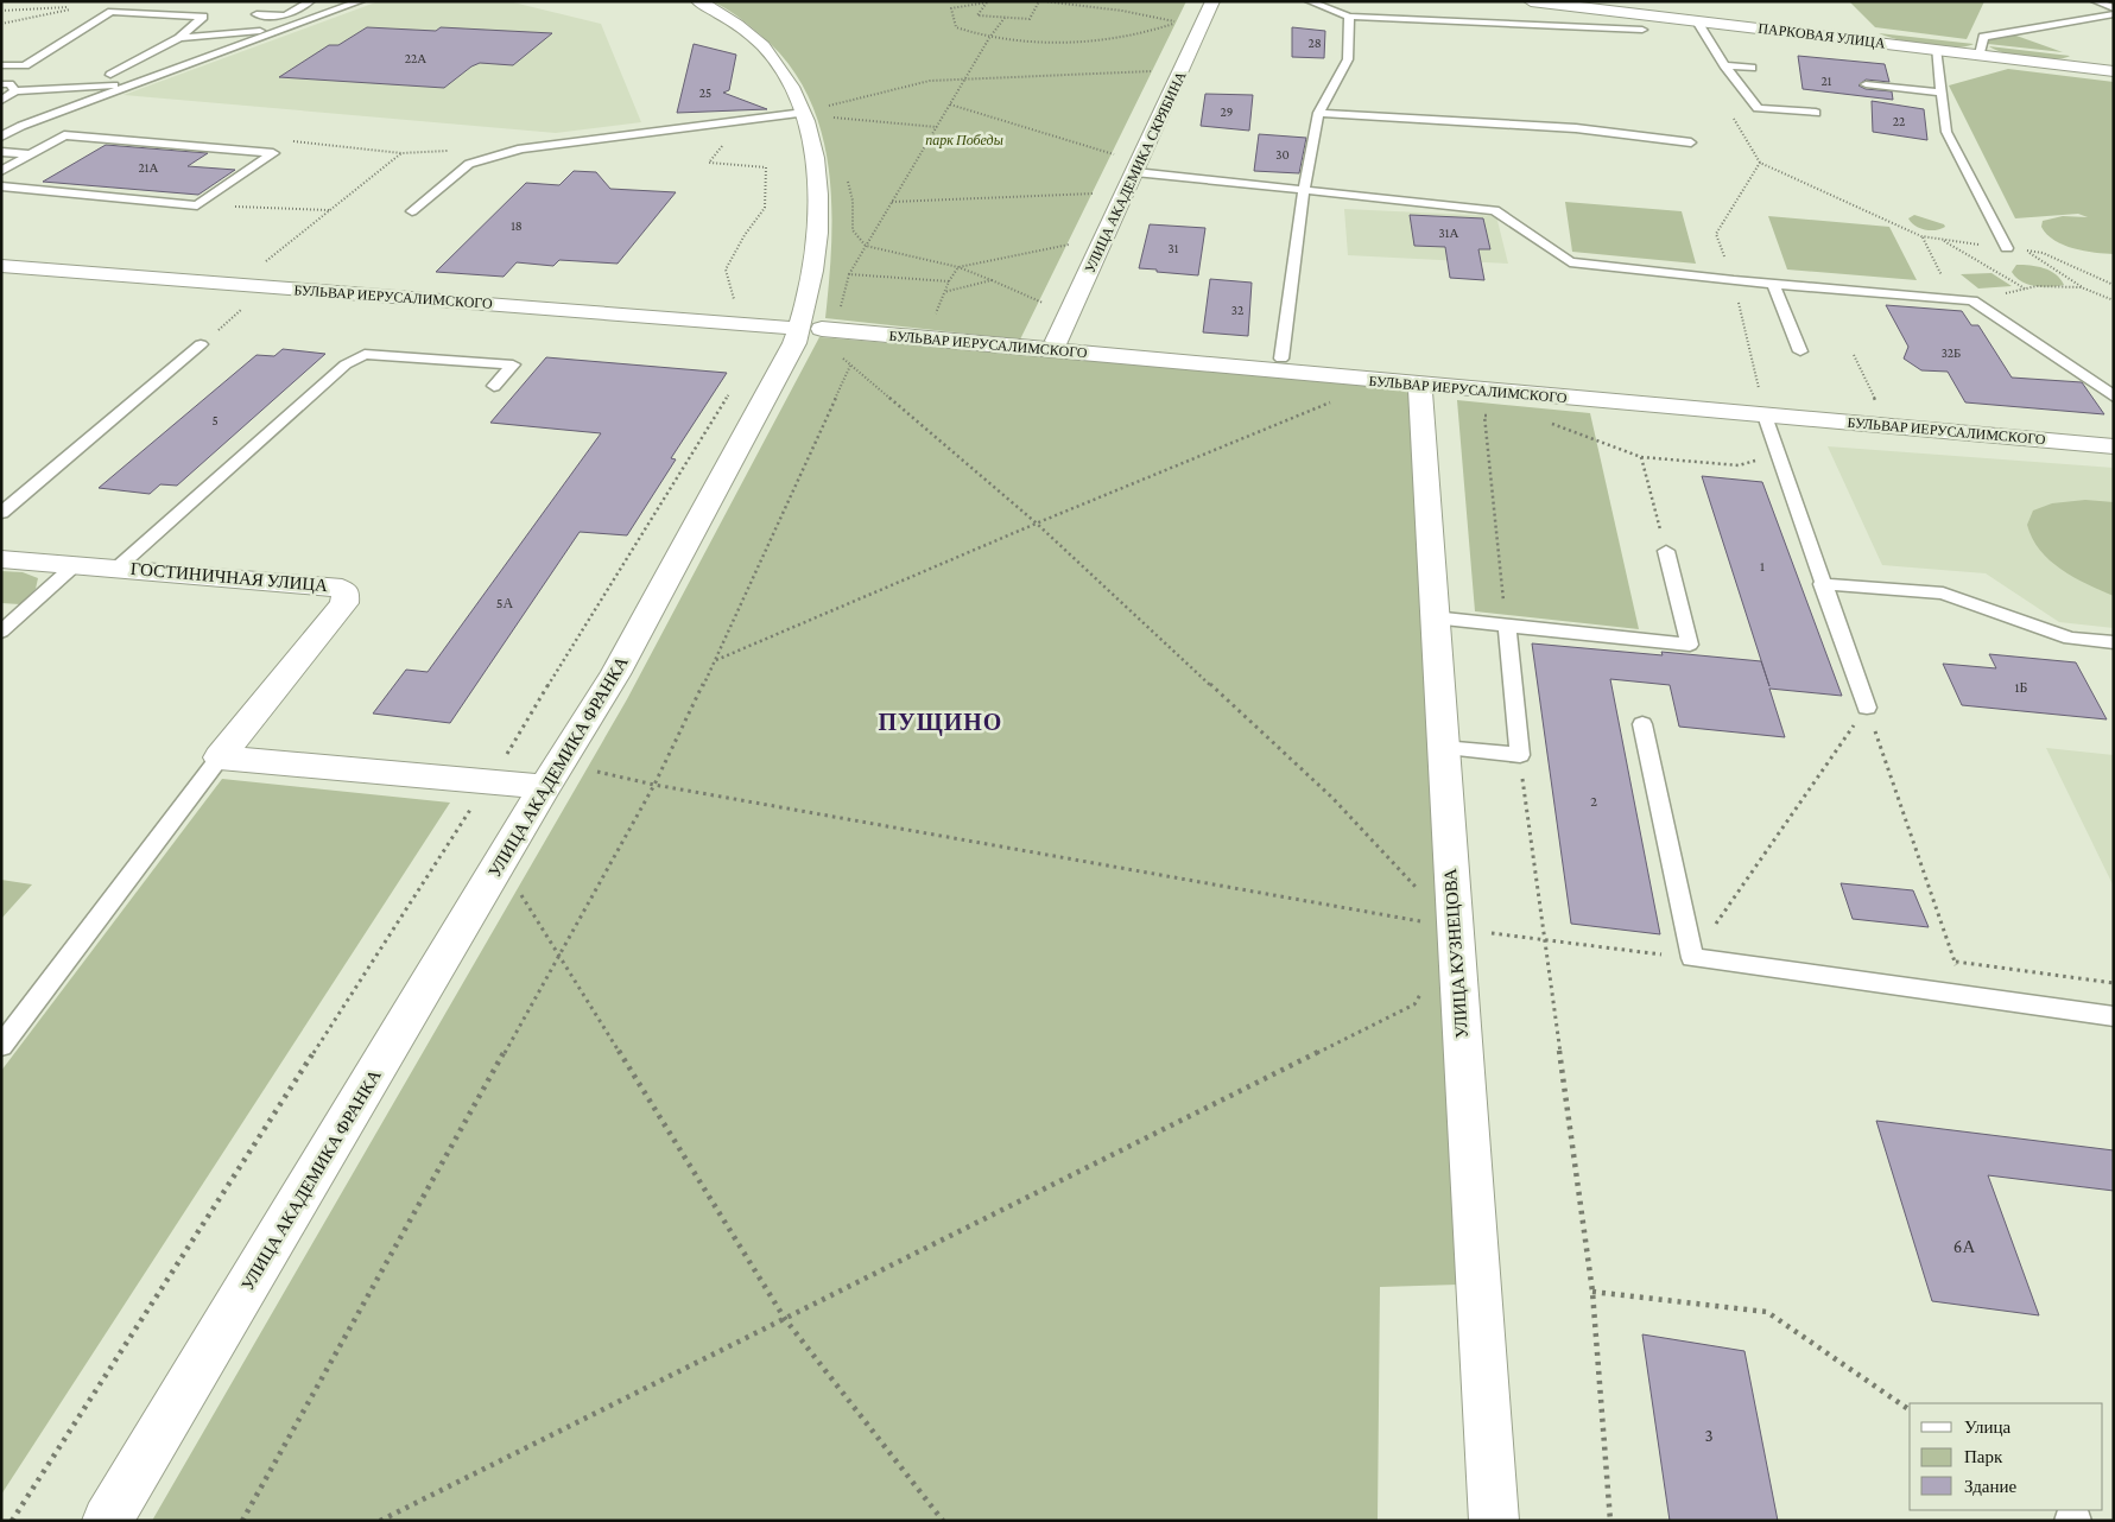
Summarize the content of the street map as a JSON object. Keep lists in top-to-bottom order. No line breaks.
{"streets":{"street":["ПАРКОВАЯ УЛИЦА","УЛИЦА АКАДЕМИКА СКРЯБИНА","БУЛЬВАР ИЕРУСАЛИМСКОГО","ГОСТИНИЧНАЯ УЛИЦА","УЛИЦА АКАДЕМИКА ФРАНКА","УЛИЦА КУЗНЕЦОВА"]},"crossings":[["БУЛЬВАР ИЕРУСАЛИМСКОГО","УЛИЦА КУЗНЕЦОВА"]],"districts":["ПУЩИНО"],"parks":["парк Победы"],"house_numbers":["28","22А","21","25","29","22","30","21А","18","31А","31","32","32Б","5","1","5А","1Б","2","6А","3"],"legend":["Улица","Парк","Здание"]}
